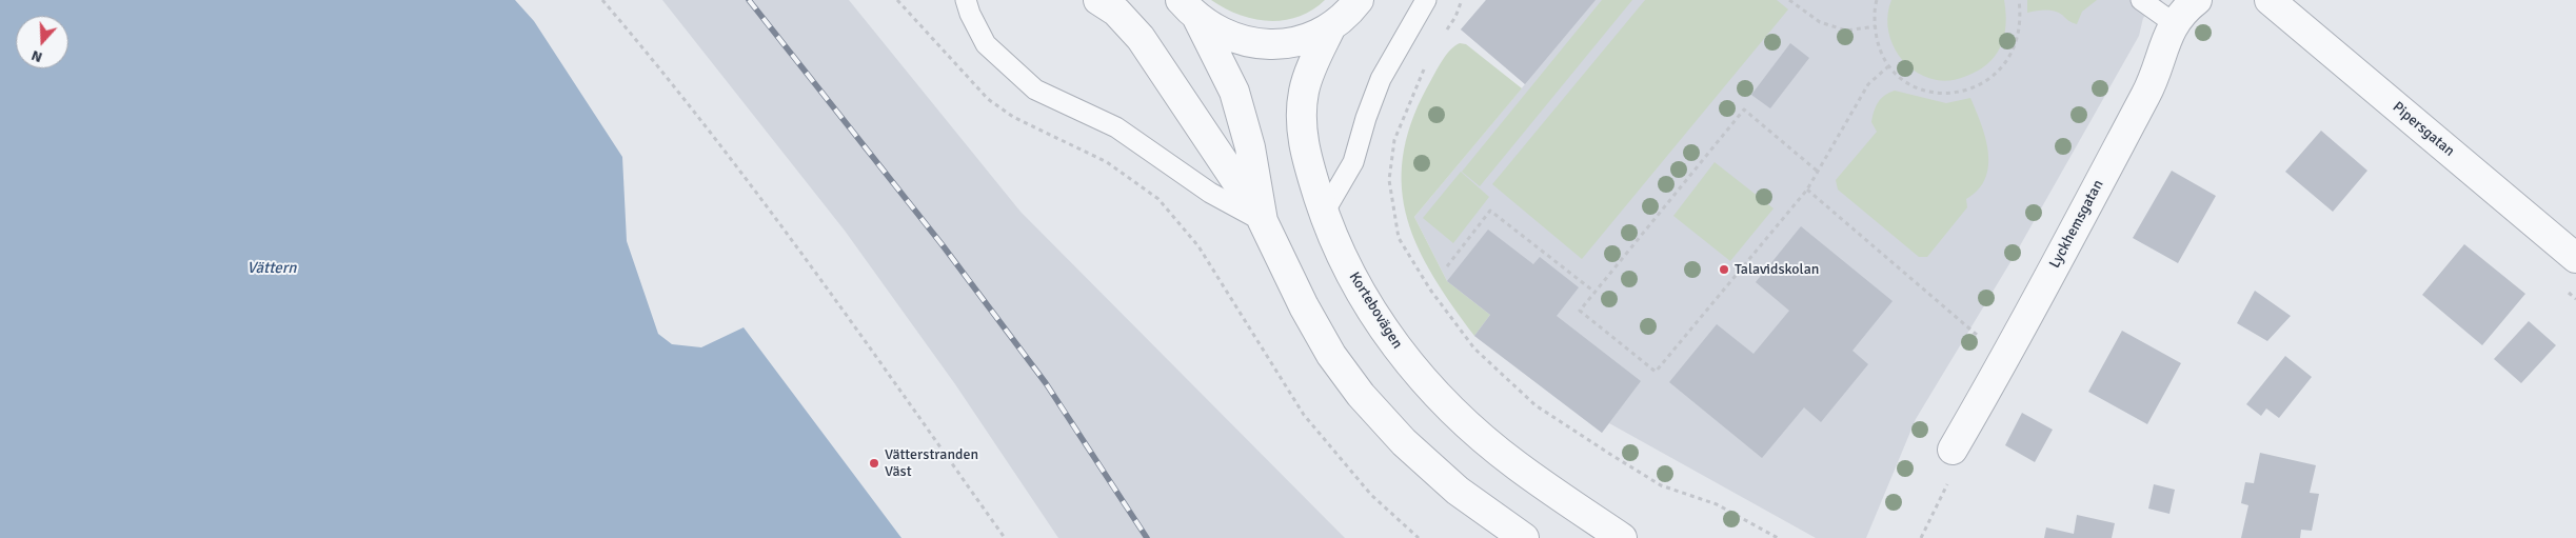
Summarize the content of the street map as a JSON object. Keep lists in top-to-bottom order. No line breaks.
{"streets":{"street":["Pipersgatan","Lyckhemsgatan","Kortebovägen"]},"water":["Vättern"],"places":["Talavidskolan","Vätterstranden Väst"],"north":"bottom"}
